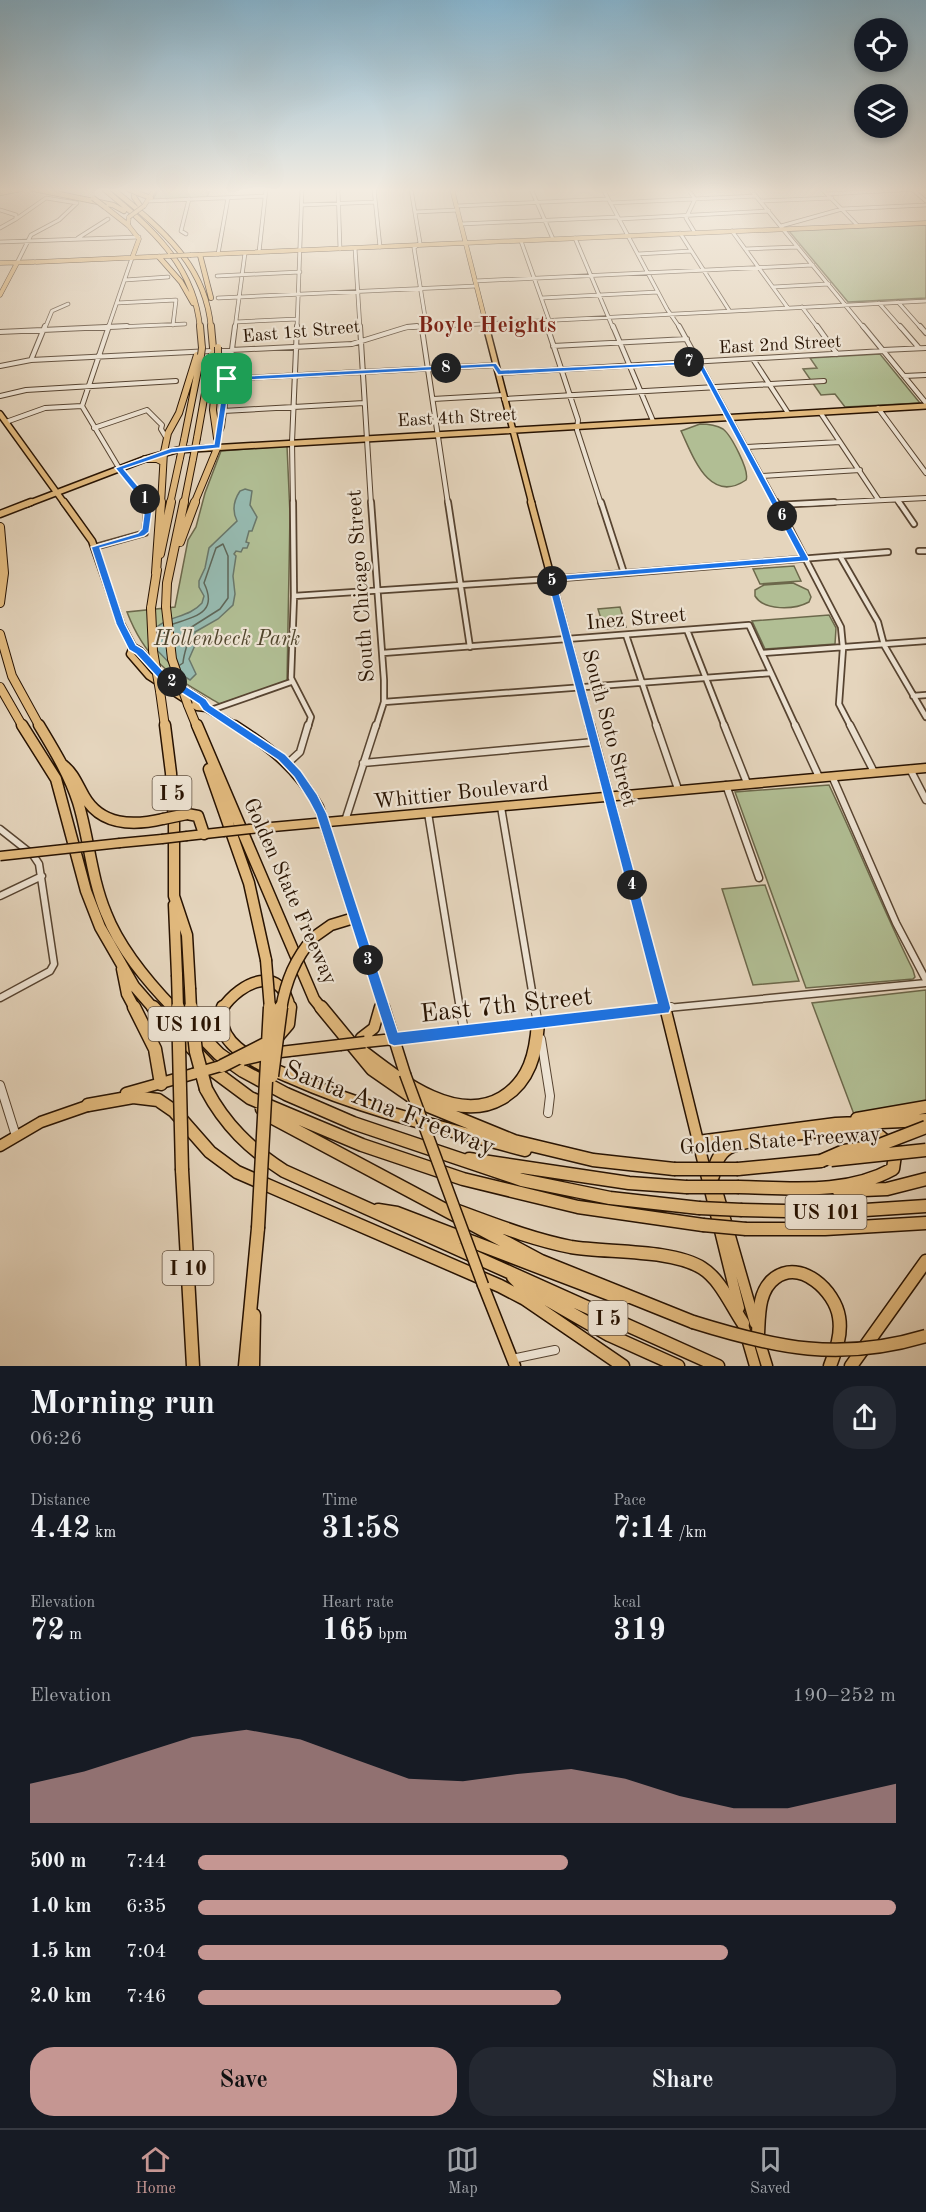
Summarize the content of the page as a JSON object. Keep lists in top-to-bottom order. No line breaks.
{"streets":{"highway":["I 5","Golden State Freeway","US 101","Santa Ana Freeway","I 10"],"main road":["East 4th Street","South Soto Street","Whittier Boulevard","East 7th Street"],"street":["East 1st Street","East 2nd Street","South Chicago Street","Inez Street"]},"crossings":[["East 1st Street","South Chicago Street"],["East 1st Street","South Soto Street"],["East 2nd Street","South Soto Street"],["East 4th Street","South Chicago Street"],["East 4th Street","South Soto Street"],["South Chicago Street","Inez Street"],["South Chicago Street","Whittier Boulevard"],["Inez Street","South Soto Street"],["South Soto Street","Whittier Boulevard"],["South Soto Street","East 7th Street"],["I 5","I 10"],["Golden State Freeway","East 7th Street"]],"districts":["Boyle Heights"],"parks":["Hollenbeck Park"],"page":{"pins":["7","8","1","6","5","2","4","3"],"heading":["Morning run","06:26"],"stats":[["Distance","4.42 km"],["Time","31:58"],["Pace","7:14 /km"],["Elevation","72 m"],["Heart rate","165 bpm"],["kcal","319"]],"chart":["Elevation","190–252 m"],"list":[{"name":"500 m","note":"7:44"},{"name":"1.0 km","note":"6:35"},{"name":"1.5 km","note":"7:04"},{"name":"2.0 km","note":"7:46"}],"buttons":["Save","Share"],"tabs":["Home","Map","Saved"]}}
